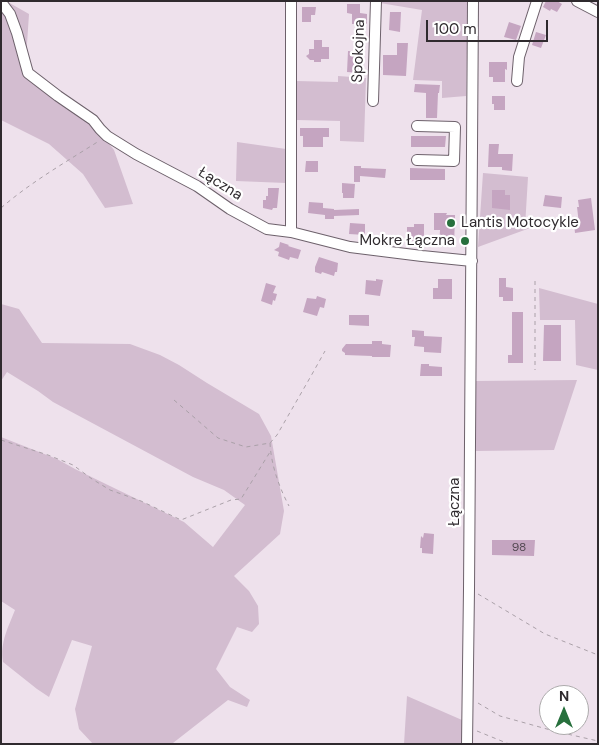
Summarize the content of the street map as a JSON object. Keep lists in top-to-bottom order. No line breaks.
{"streets":{"street":["Spokojna","Łączna"]},"places":["Lantis Motocykle","Mokre Łączna"],"house_numbers":["98"],"scale_bar":"100 m","north":"top"}
